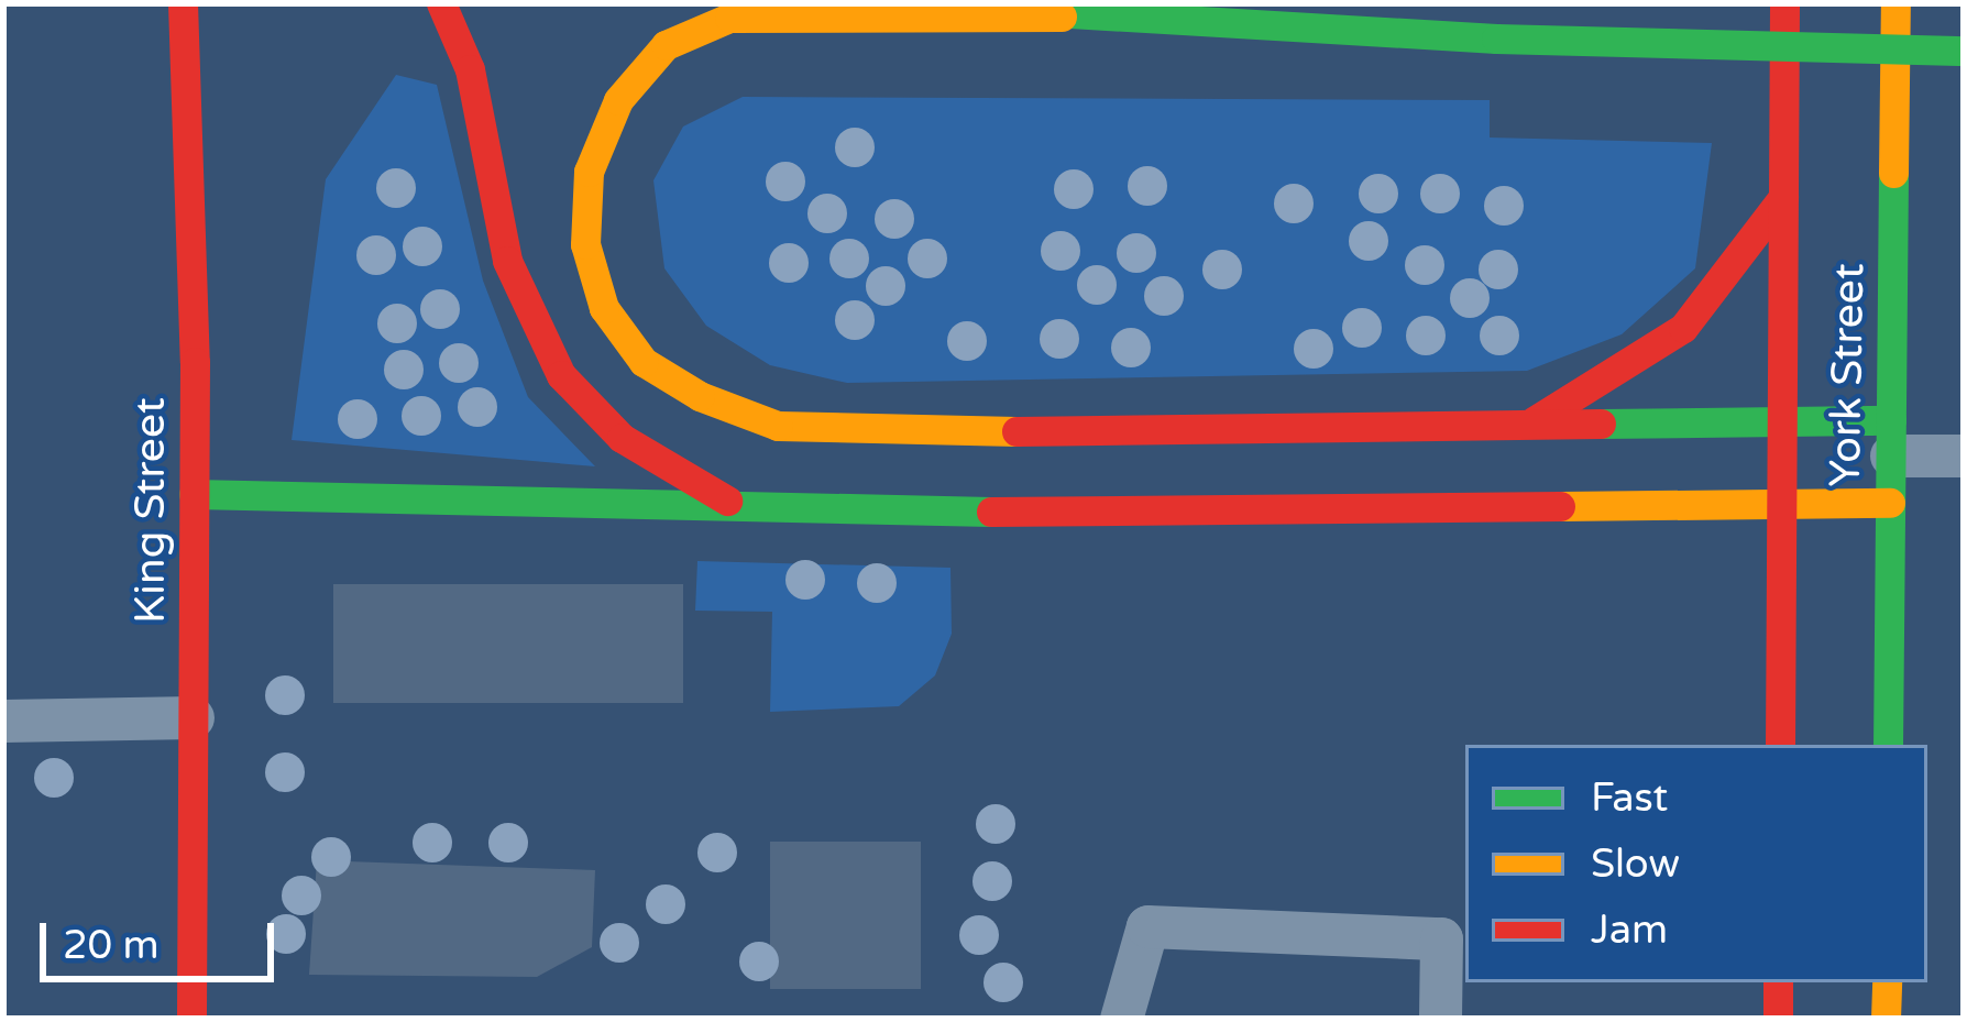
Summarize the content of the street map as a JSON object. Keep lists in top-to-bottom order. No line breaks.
{"streets":{"main road":["York Street","King Street"]},"legend":["Fast","Slow","Jam"],"scale_bar":"20 m"}
